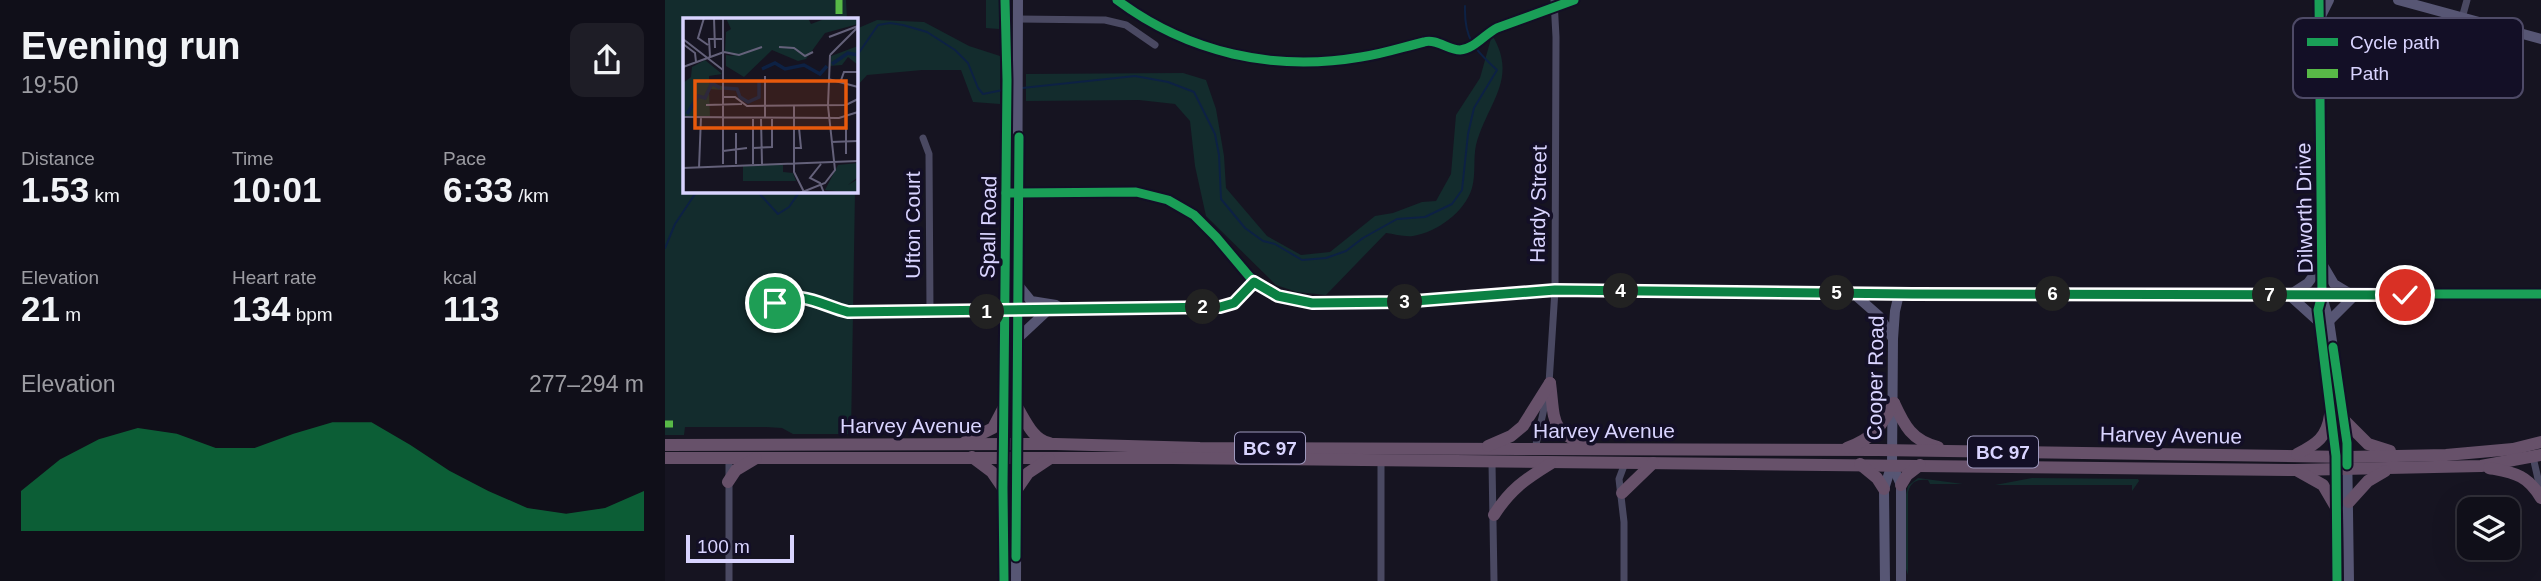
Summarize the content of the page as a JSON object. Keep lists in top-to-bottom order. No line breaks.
{"streets":{"highway":["Harvey Avenue","BC 97"],"main road":["Dilworth Drive","Spall Road","Cooper Road"],"street":["Hardy Street","Ufton Court"]},"crossings":[["Hardy Street","Harvey Avenue"],["Dilworth Drive","Harvey Avenue"],["Spall Road","Harvey Avenue"],["Cooper Road","Harvey Avenue"]],"legend":["Cycle path","Path"],"scale_bar":"100 m","page":{"heading":["Evening run","19:50"],"stats":[["Distance","1.53 km"],["Time","10:01"],["Pace","6:33 /km"],["Elevation","21 m"],["Heart rate","134 bpm"],["kcal","113"]],"pins":["4","5","6","7","3","2","1"],"chart":["Elevation","277–294 m"],"scale":"100 m"}}
